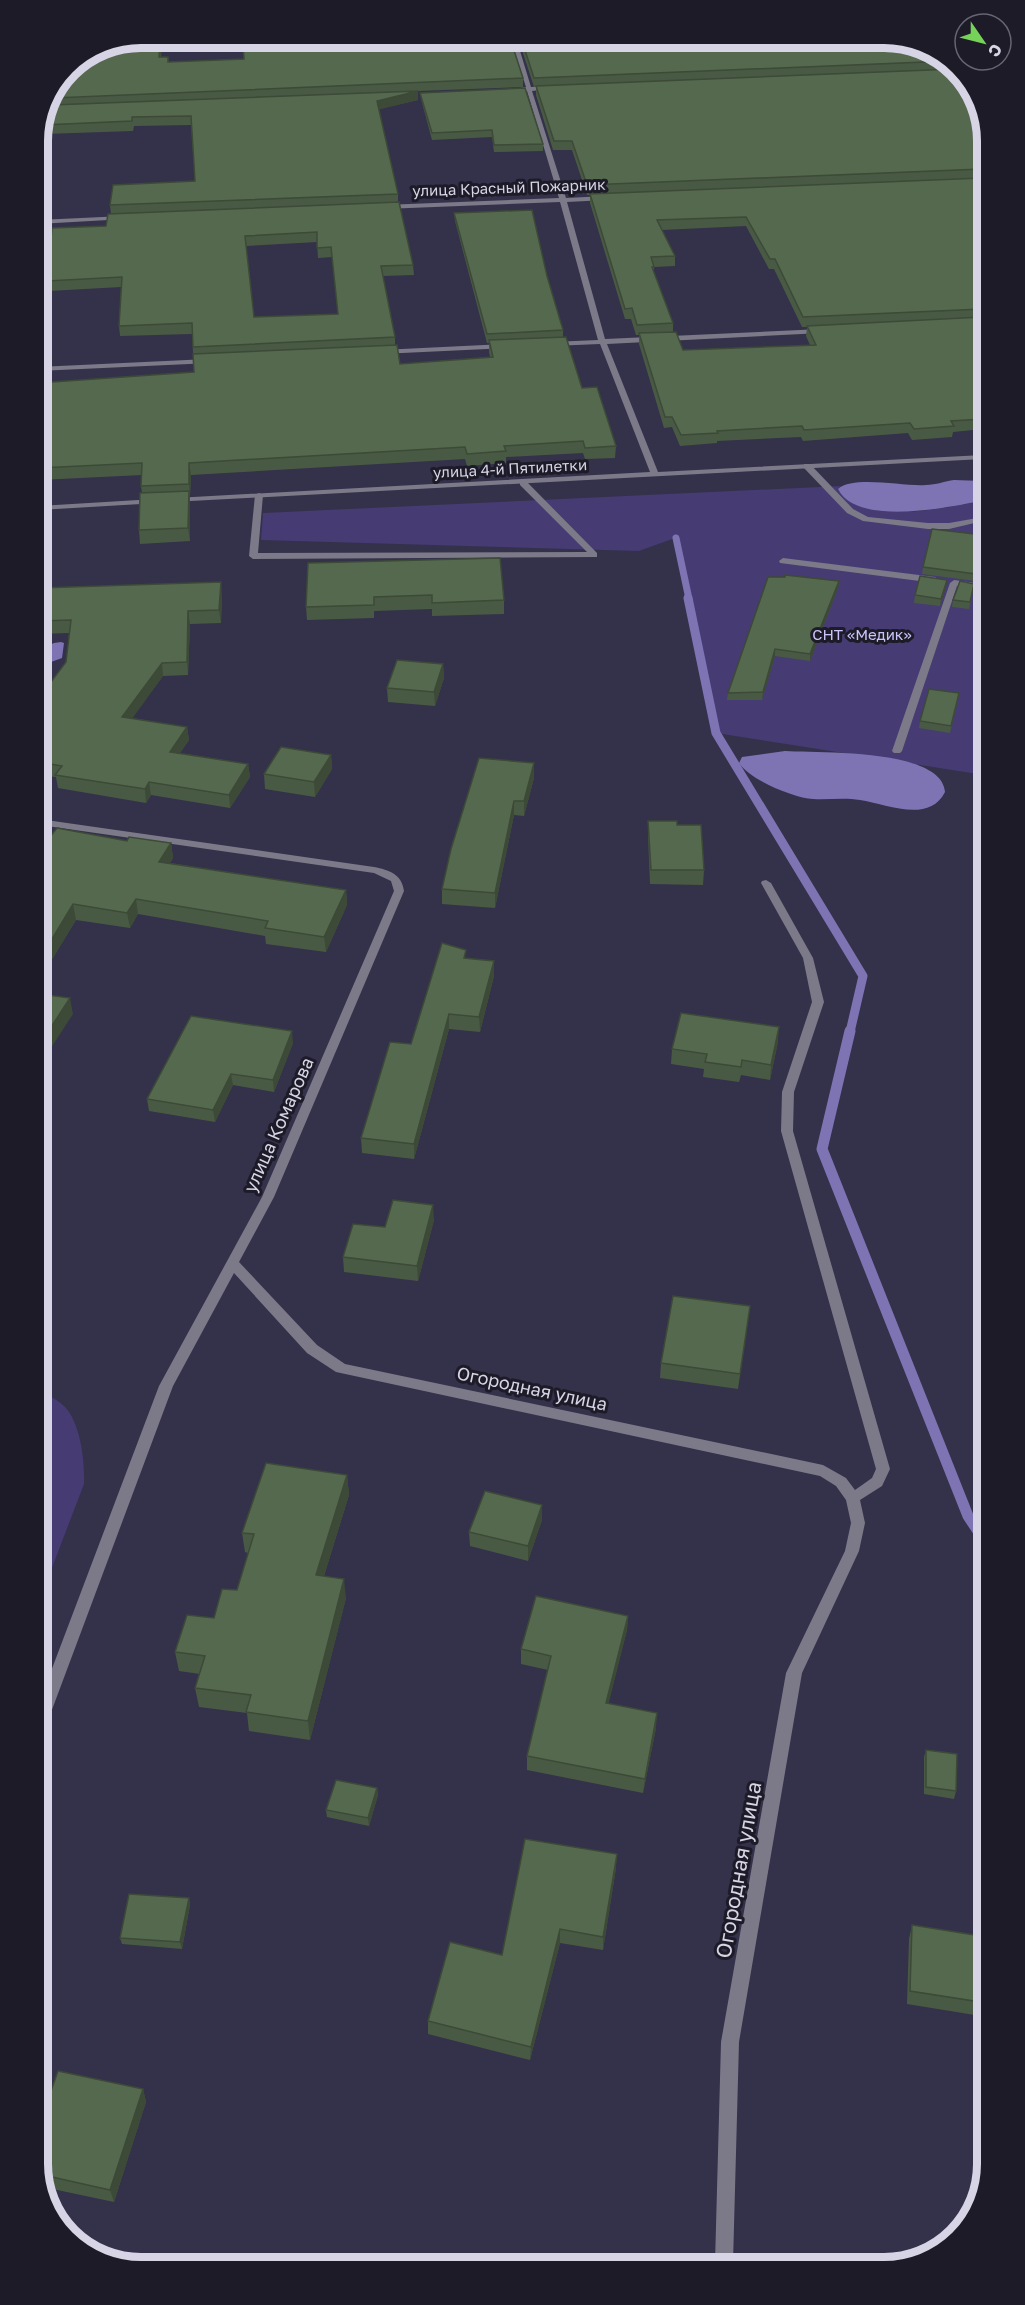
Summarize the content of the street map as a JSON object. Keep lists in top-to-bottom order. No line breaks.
{"streets":{"street":["улица Красный Пожарник","улица 4-й Пятилетки","улица Комарова","Огородная улица"]},"crossings":[["улица Комарова","Огородная улица"]],"parks":["СНТ «Медик»"],"north":"bottom right"}
